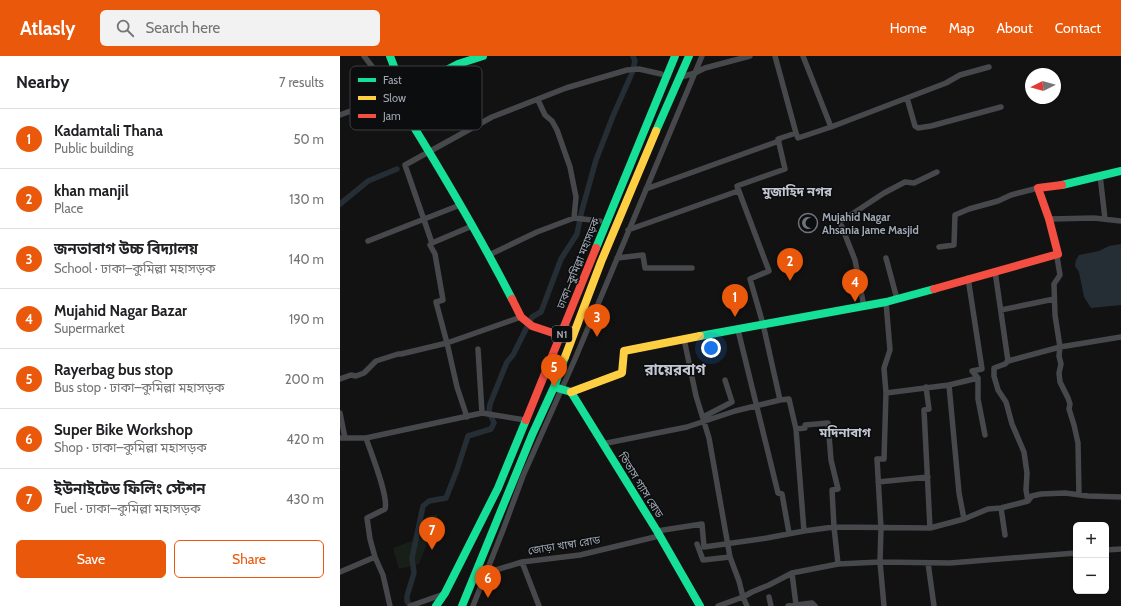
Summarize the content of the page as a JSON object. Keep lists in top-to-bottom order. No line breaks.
{"streets":{"main road":["ঢাকা–কুমিল্লা মহাসড়ক","N1","তিতাস গ্যাস রোড"],"street":["জোড়া খাম্বা রোড"]},"crossings":[["ঢাকা–কুমিল্লা মহাসড়ক","জোড়া খাম্বা রোড"],["তিতাস গ্যাস রোড","জোড়া খাম্বা রোড"]],"districts":["মুজাহিদ নগর","রায়েরবাগ","মদিনাবাগ"],"places":{"mosque":["Mujahid Nagar Ahsania Jame Masjid"]},"legend":["Fast","Slow","Jam"],"north":"left","page":{"header":"Atlasly","search":"Search here","nav":["Home","Map","About","Contact"],"heading":["Nearby","7 results"],"list":[{"mark":"1","name":"Kadamtali Thana","note":"Public building","value":"50 m"},{"mark":"2","name":"khan manjil","note":"Place","value":"130 m"},{"mark":"3","name":"জনতাবাগ উচ্চ বিদ্যালয়","note":"School · ঢাকা–কুমিল্লা মহাসড়ক","value":"140 m"},{"mark":"4","name":"Mujahid Nagar Bazar","note":"Supermarket","value":"190 m"},{"mark":"5","name":"Rayerbag bus stop","note":"Bus stop · ঢাকা–কুমিল্লা মহাসড়ক","value":"200 m"},{"mark":"6","name":"Super Bike Workshop","note":"Shop · ঢাকা–কুমিল্লা মহাসড়ক","value":"420 m"},{"mark":"7","name":"ইউনাইটেড ফিলিং স্টেশন","note":"Fuel · ঢাকা–কুমিল্লা মহাসড়ক","value":"430 m"}],"pins":["2","4","1","3","5","7","6"],"map_buttons":["+","−"],"buttons":["Save","Share"]}}
